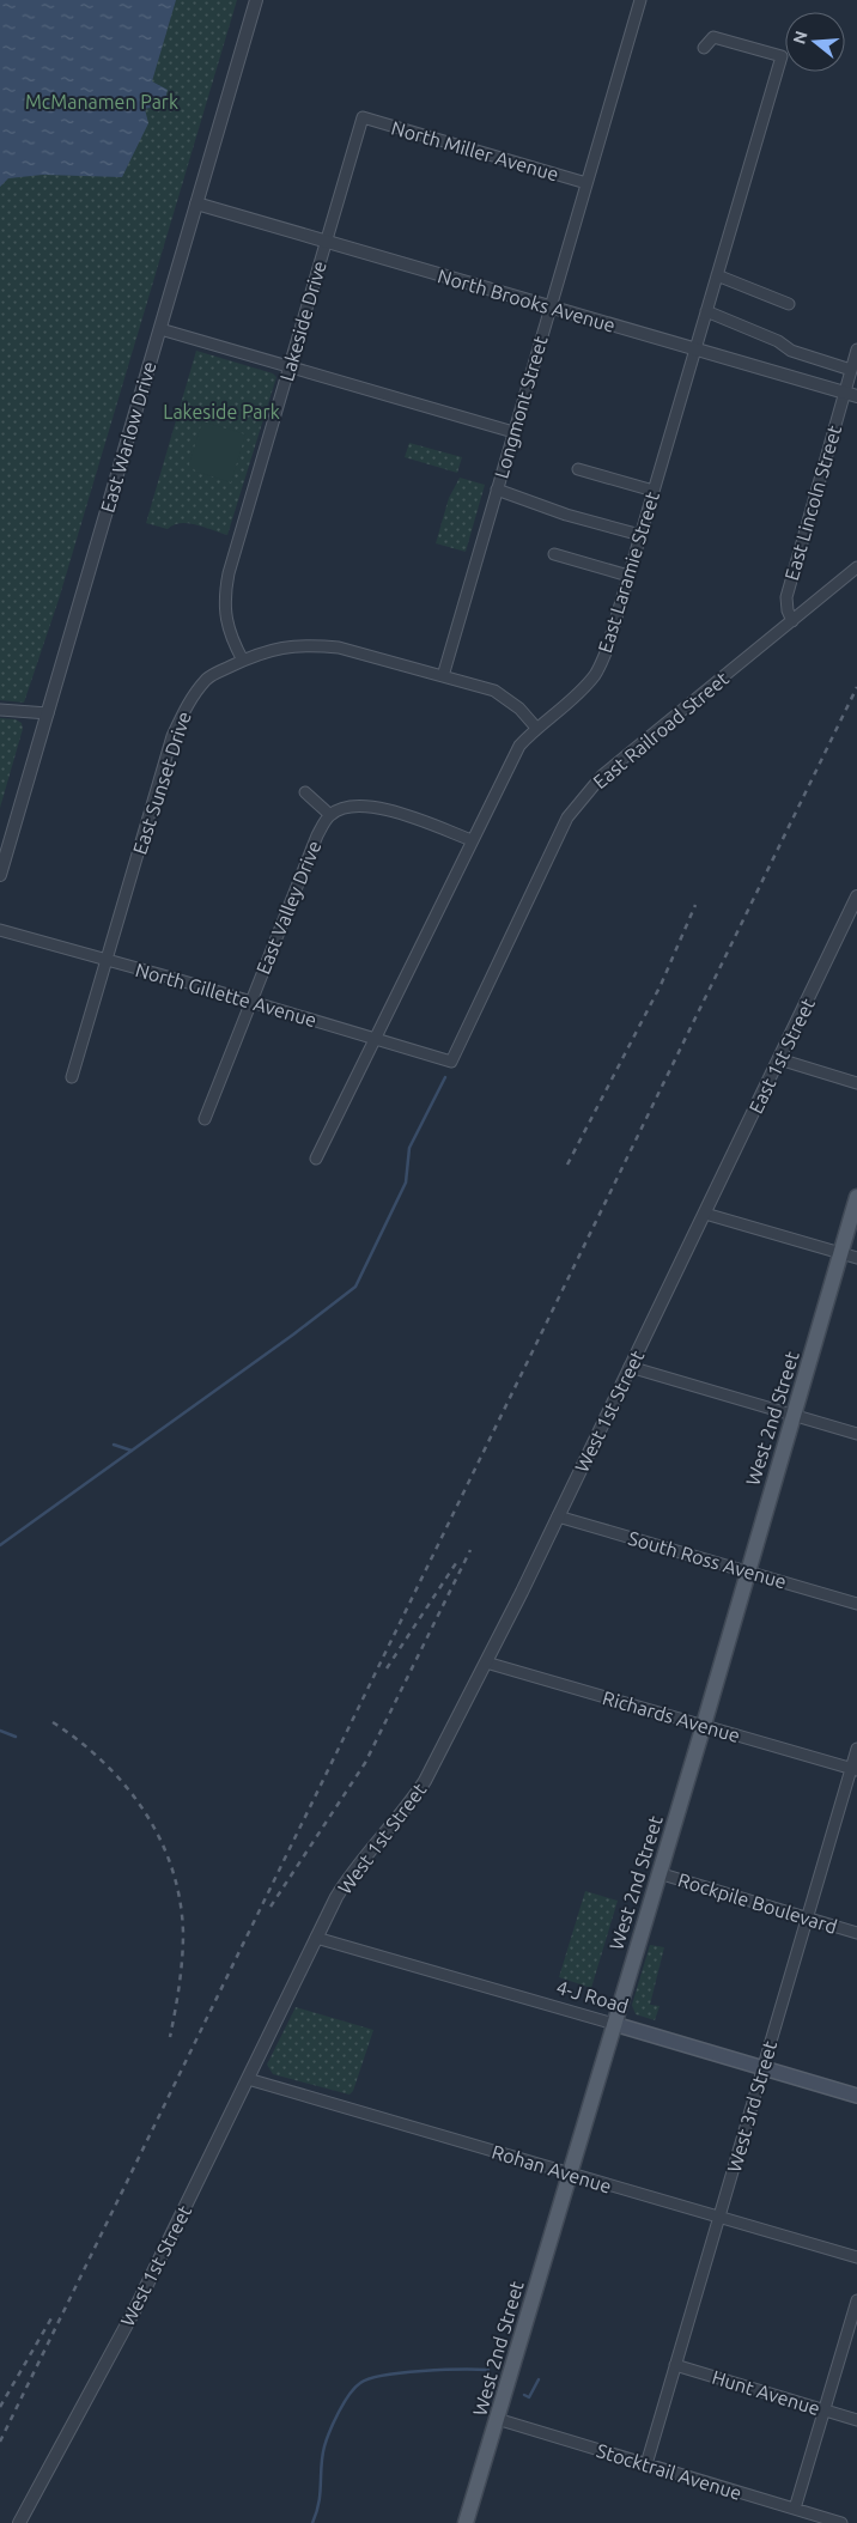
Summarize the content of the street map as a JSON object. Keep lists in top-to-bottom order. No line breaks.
{"streets":{"main road":["West 2nd Street","4-J Road"],"street":["North Miller Avenue","North Brooks Avenue","Lakeside Drive","Longmont Street","East Warlow Drive","East Lincoln Street","East Laramie Street","East Railroad Street","East Sunset Drive","East Valley Drive","North Gillette Avenue","East 1st Street","West 1st Street","South Ross Avenue","Richards Avenue","Rockpile Boulevard","West 3rd Street","Rohan Avenue","Hunt Avenue","Stocktrail Avenue"]},"crossings":[["North Miller Avenue","Lakeside Drive"],["North Miller Avenue","Longmont Street"],["North Brooks Avenue","Lakeside Drive"],["North Brooks Avenue","Longmont Street"],["North Brooks Avenue","East Warlow Drive"],["North Brooks Avenue","East Lincoln Street"],["North Brooks Avenue","East Laramie Street"],["Lakeside Drive","East Sunset Drive"],["Longmont Street","East Sunset Drive"],["East Lincoln Street","East Railroad Street"],["East Laramie Street","East Sunset Drive"],["East Laramie Street","North Gillette Avenue"],["East Railroad Street","North Gillette Avenue"],["East Sunset Drive","North Gillette Avenue"],["East Valley Drive","North Gillette Avenue"],["East 1st Street","West 1st Street"],["West 1st Street","South Ross Avenue"],["West 1st Street","Richards Avenue"],["West 1st Street","4-J Road"],["West 1st Street","Rohan Avenue"],["West 2nd Street","South Ross Avenue"],["West 2nd Street","Richards Avenue"],["West 2nd Street","Rockpile Boulevard"],["West 2nd Street","4-J Road"],["West 2nd Street","Rohan Avenue"],["West 2nd Street","Stocktrail Avenue"],["Richards Avenue","West 3rd Street"],["Rockpile Boulevard","West 3rd Street"],["4-J Road","West 3rd Street"],["West 3rd Street","Rohan Avenue"],["West 3rd Street","Hunt Avenue"],["West 3rd Street","Stocktrail Avenue"]],"parks":["McManamen Park","Lakeside Park"],"north":"left"}
